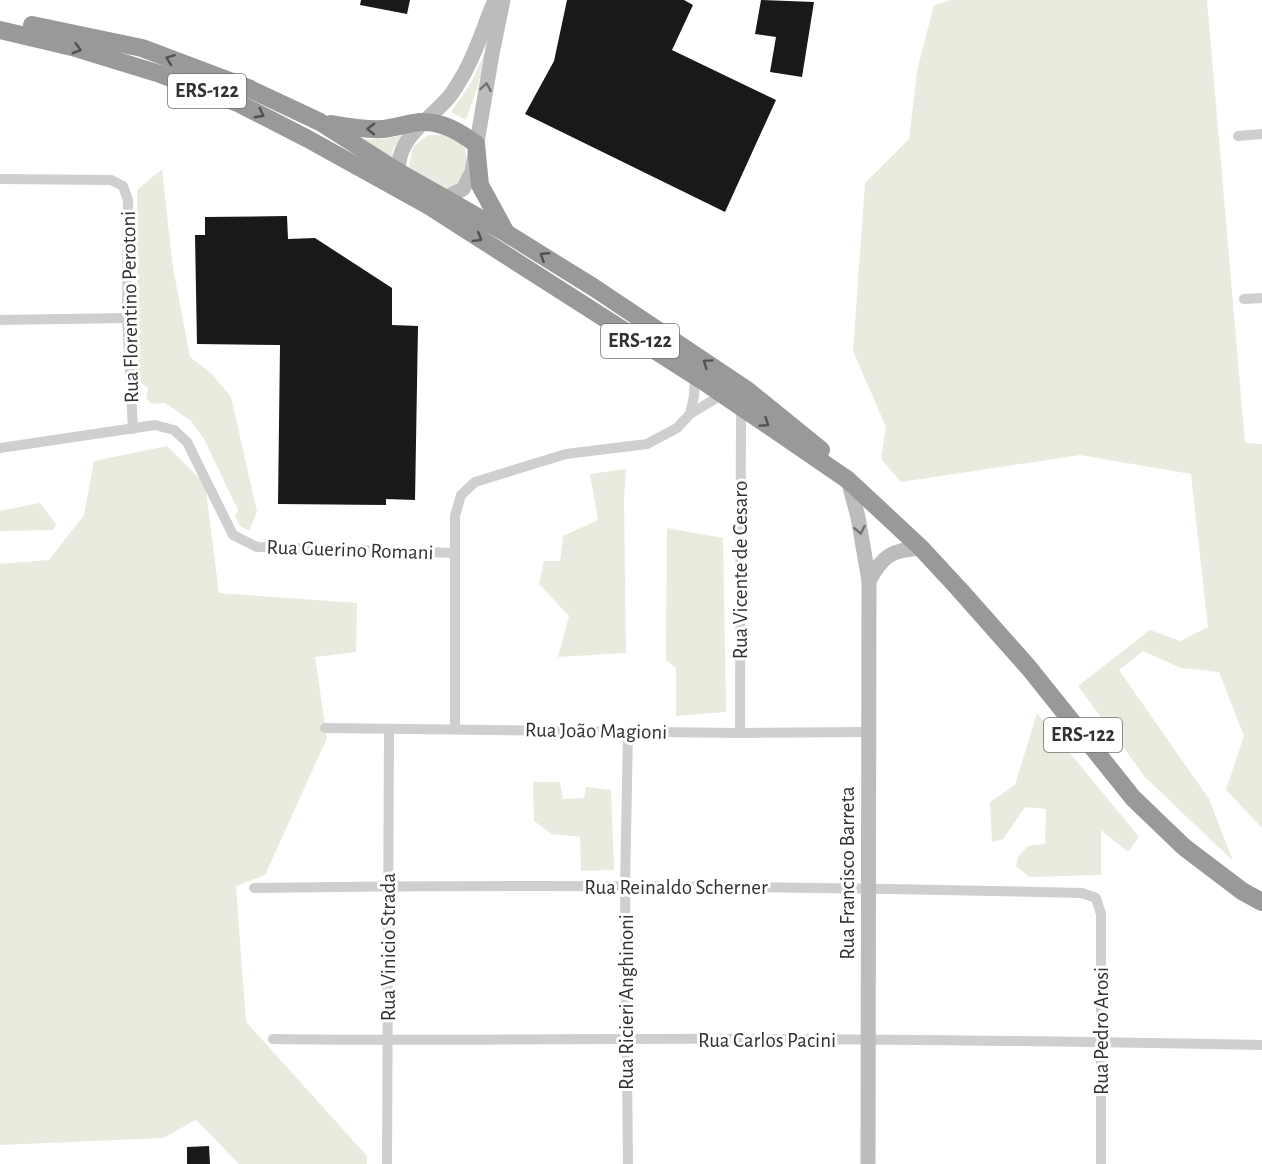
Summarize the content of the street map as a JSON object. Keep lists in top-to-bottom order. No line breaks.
{"streets":{"highway":["ERS-122"],"street":["Rua Florentino Perotoni","Rua Guerino Romani","Rua Vicente de Cesaro","Rua João Magioni","Rua Francisco Barreta","Rua Reinaldo Scherner","Rua Vinicio Strada","Rua Ricieri Anghinoni","Rua Pedro Arosi","Rua Carlos Pacini"]},"crossings":[["ERS-122","Rua Vicente de Cesaro"],["ERS-122","Rua Francisco Barreta"],["Rua Florentino Perotoni","Rua Guerino Romani"],["Rua Vicente de Cesaro","Rua João Magioni"],["Rua João Magioni","Rua Francisco Barreta"],["Rua João Magioni","Rua Vinicio Strada"],["Rua João Magioni","Rua Ricieri Anghinoni"],["Rua Francisco Barreta","Rua Reinaldo Scherner"],["Rua Francisco Barreta","Rua Carlos Pacini"],["Rua Reinaldo Scherner","Rua Vinicio Strada"],["Rua Reinaldo Scherner","Rua Ricieri Anghinoni"],["Rua Reinaldo Scherner","Rua Pedro Arosi"],["Rua Vinicio Strada","Rua Carlos Pacini"],["Rua Ricieri Anghinoni","Rua Carlos Pacini"],["Rua Pedro Arosi","Rua Carlos Pacini"]]}
